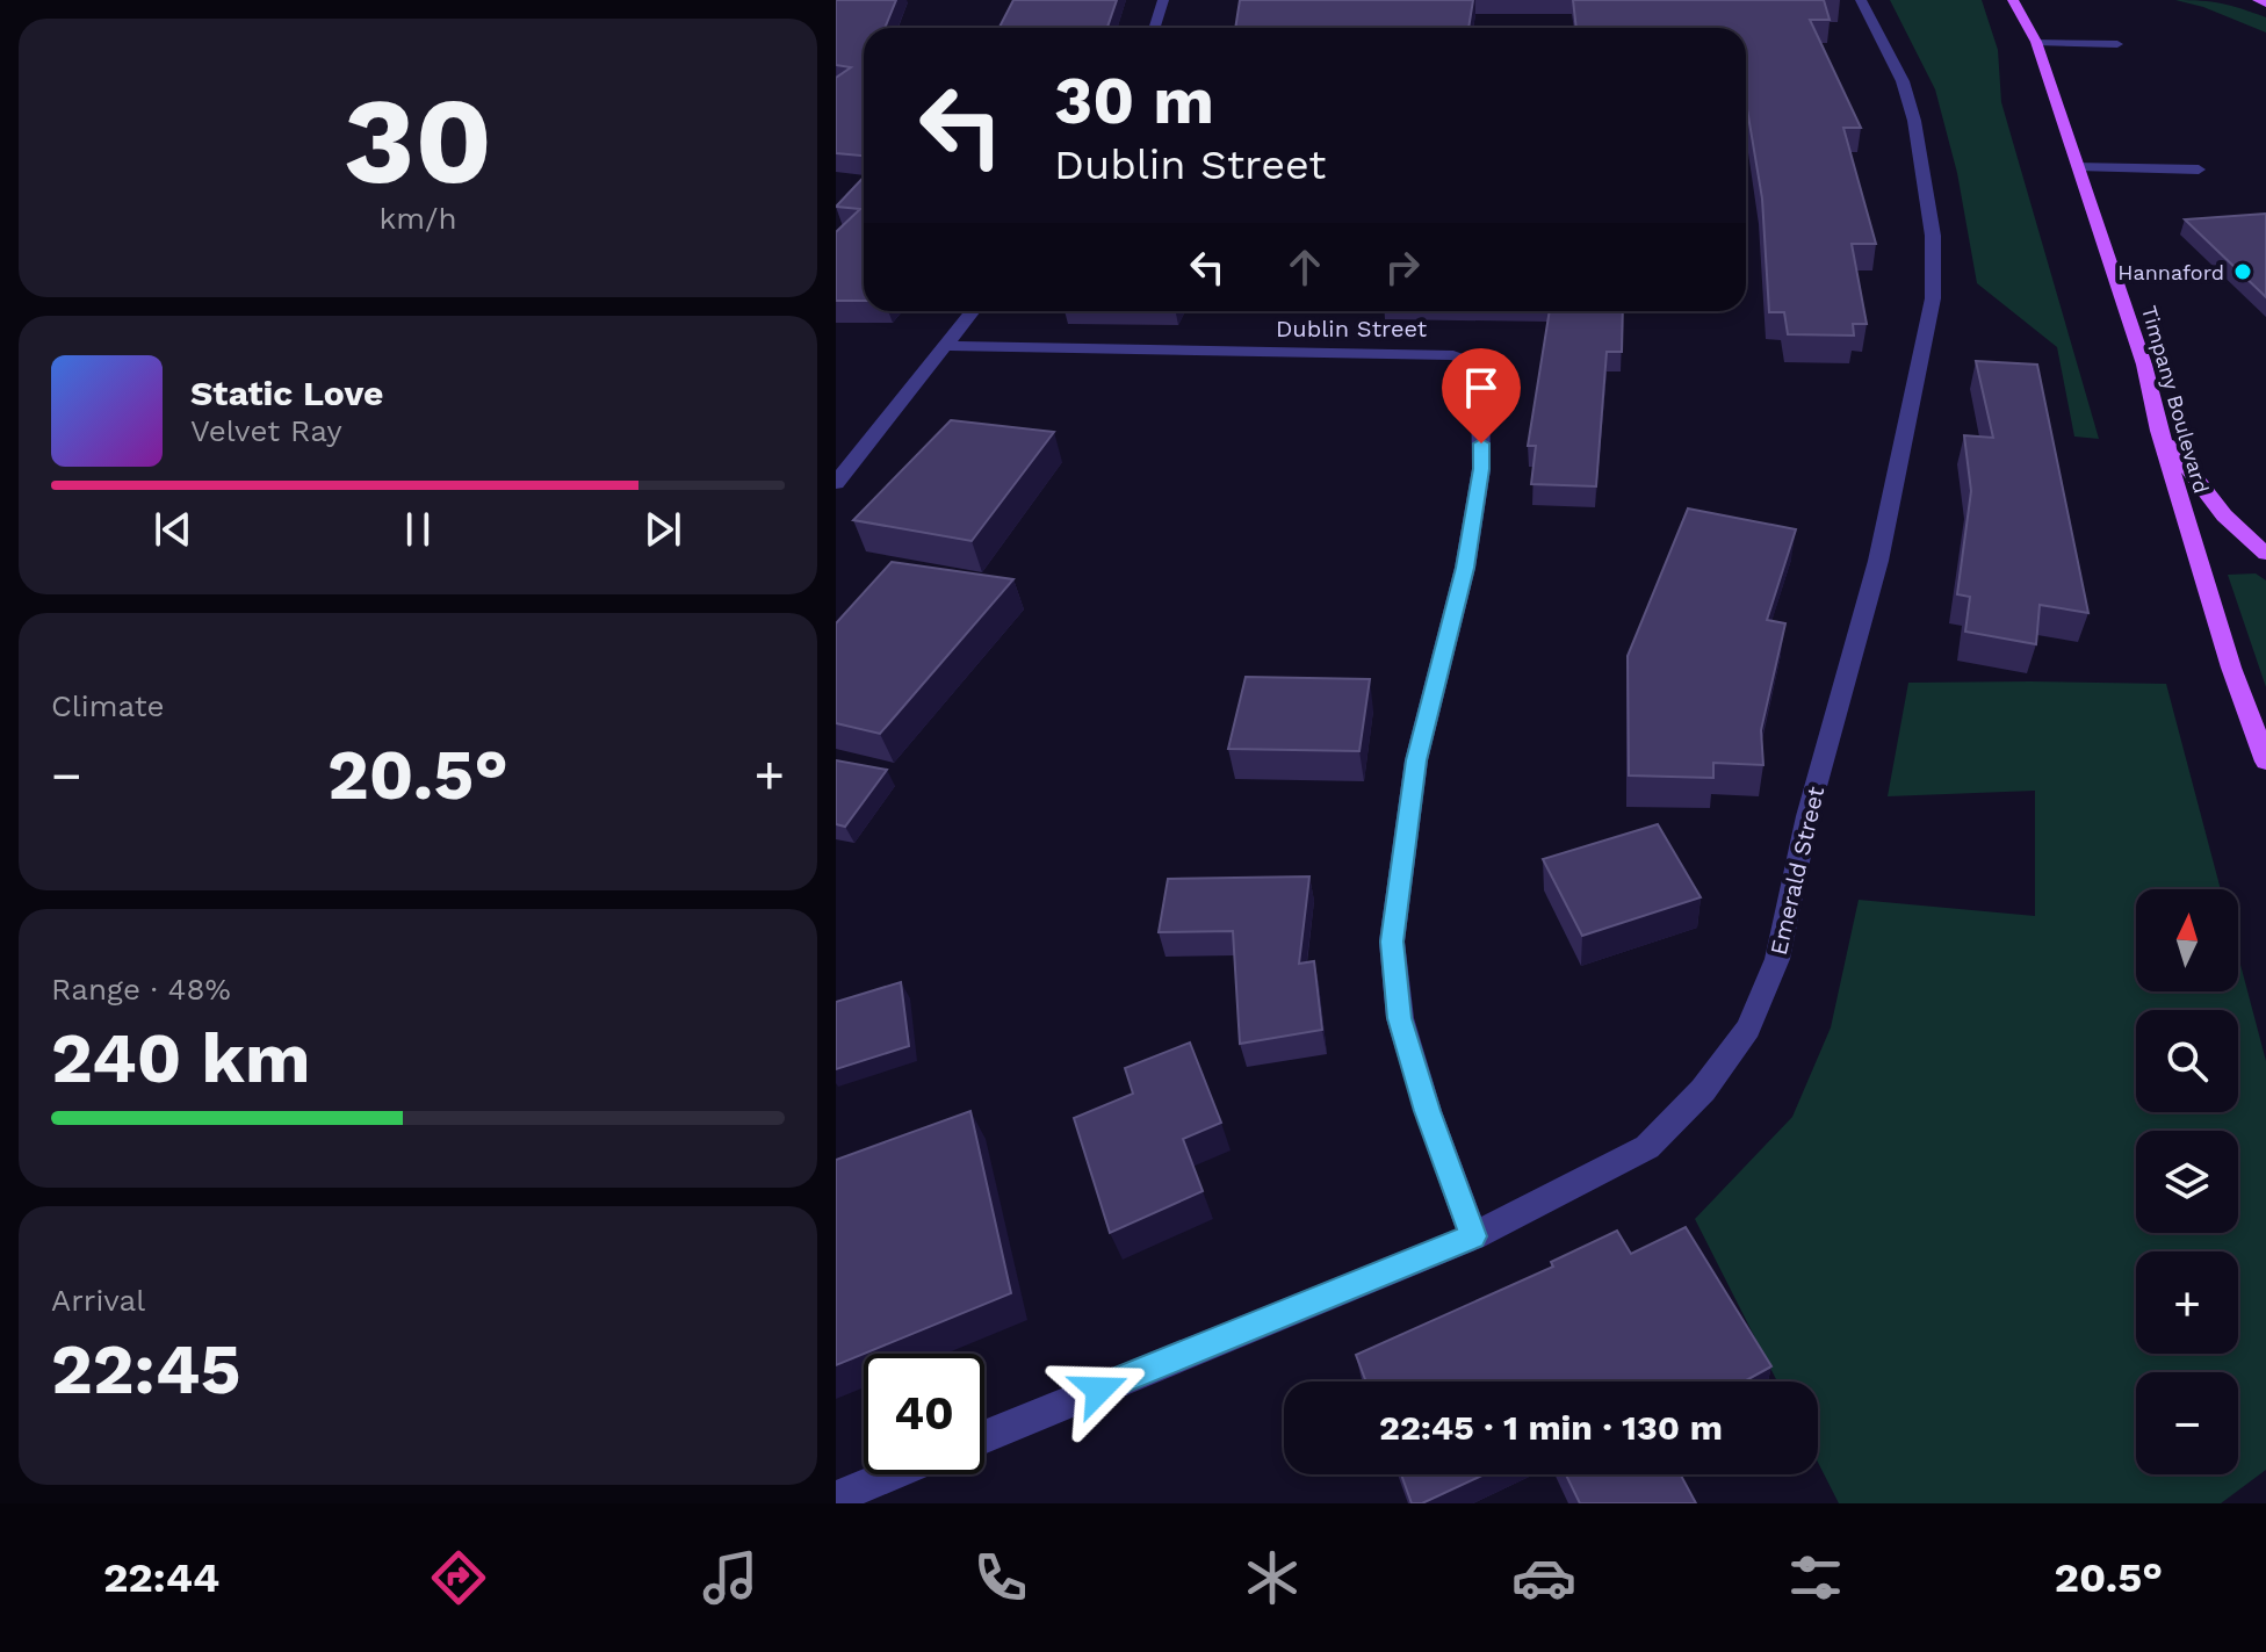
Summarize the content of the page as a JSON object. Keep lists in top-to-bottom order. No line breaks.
{"streets":{"main road":["Timpany Boulevard"],"street":["Dublin Street","Emerald Street"]},"crossings":[["Dublin Street","Emerald Street"]],"places":["Hannaford"],"north":"top","page":{"tile":[["30","km/h"],"Climate",["Range · 48%","240 km"],["Arrival","22:45"]],"turn":["30 m","Dublin Street"],"song":["Static Love","Velvet Ray"],"heat":["−","20.5°","+"],"map_buttons":["+","−"],"limit":"40","trip":"22:45 · 1 min · 130 m","tabs":["22:44","20.5°"]}}
